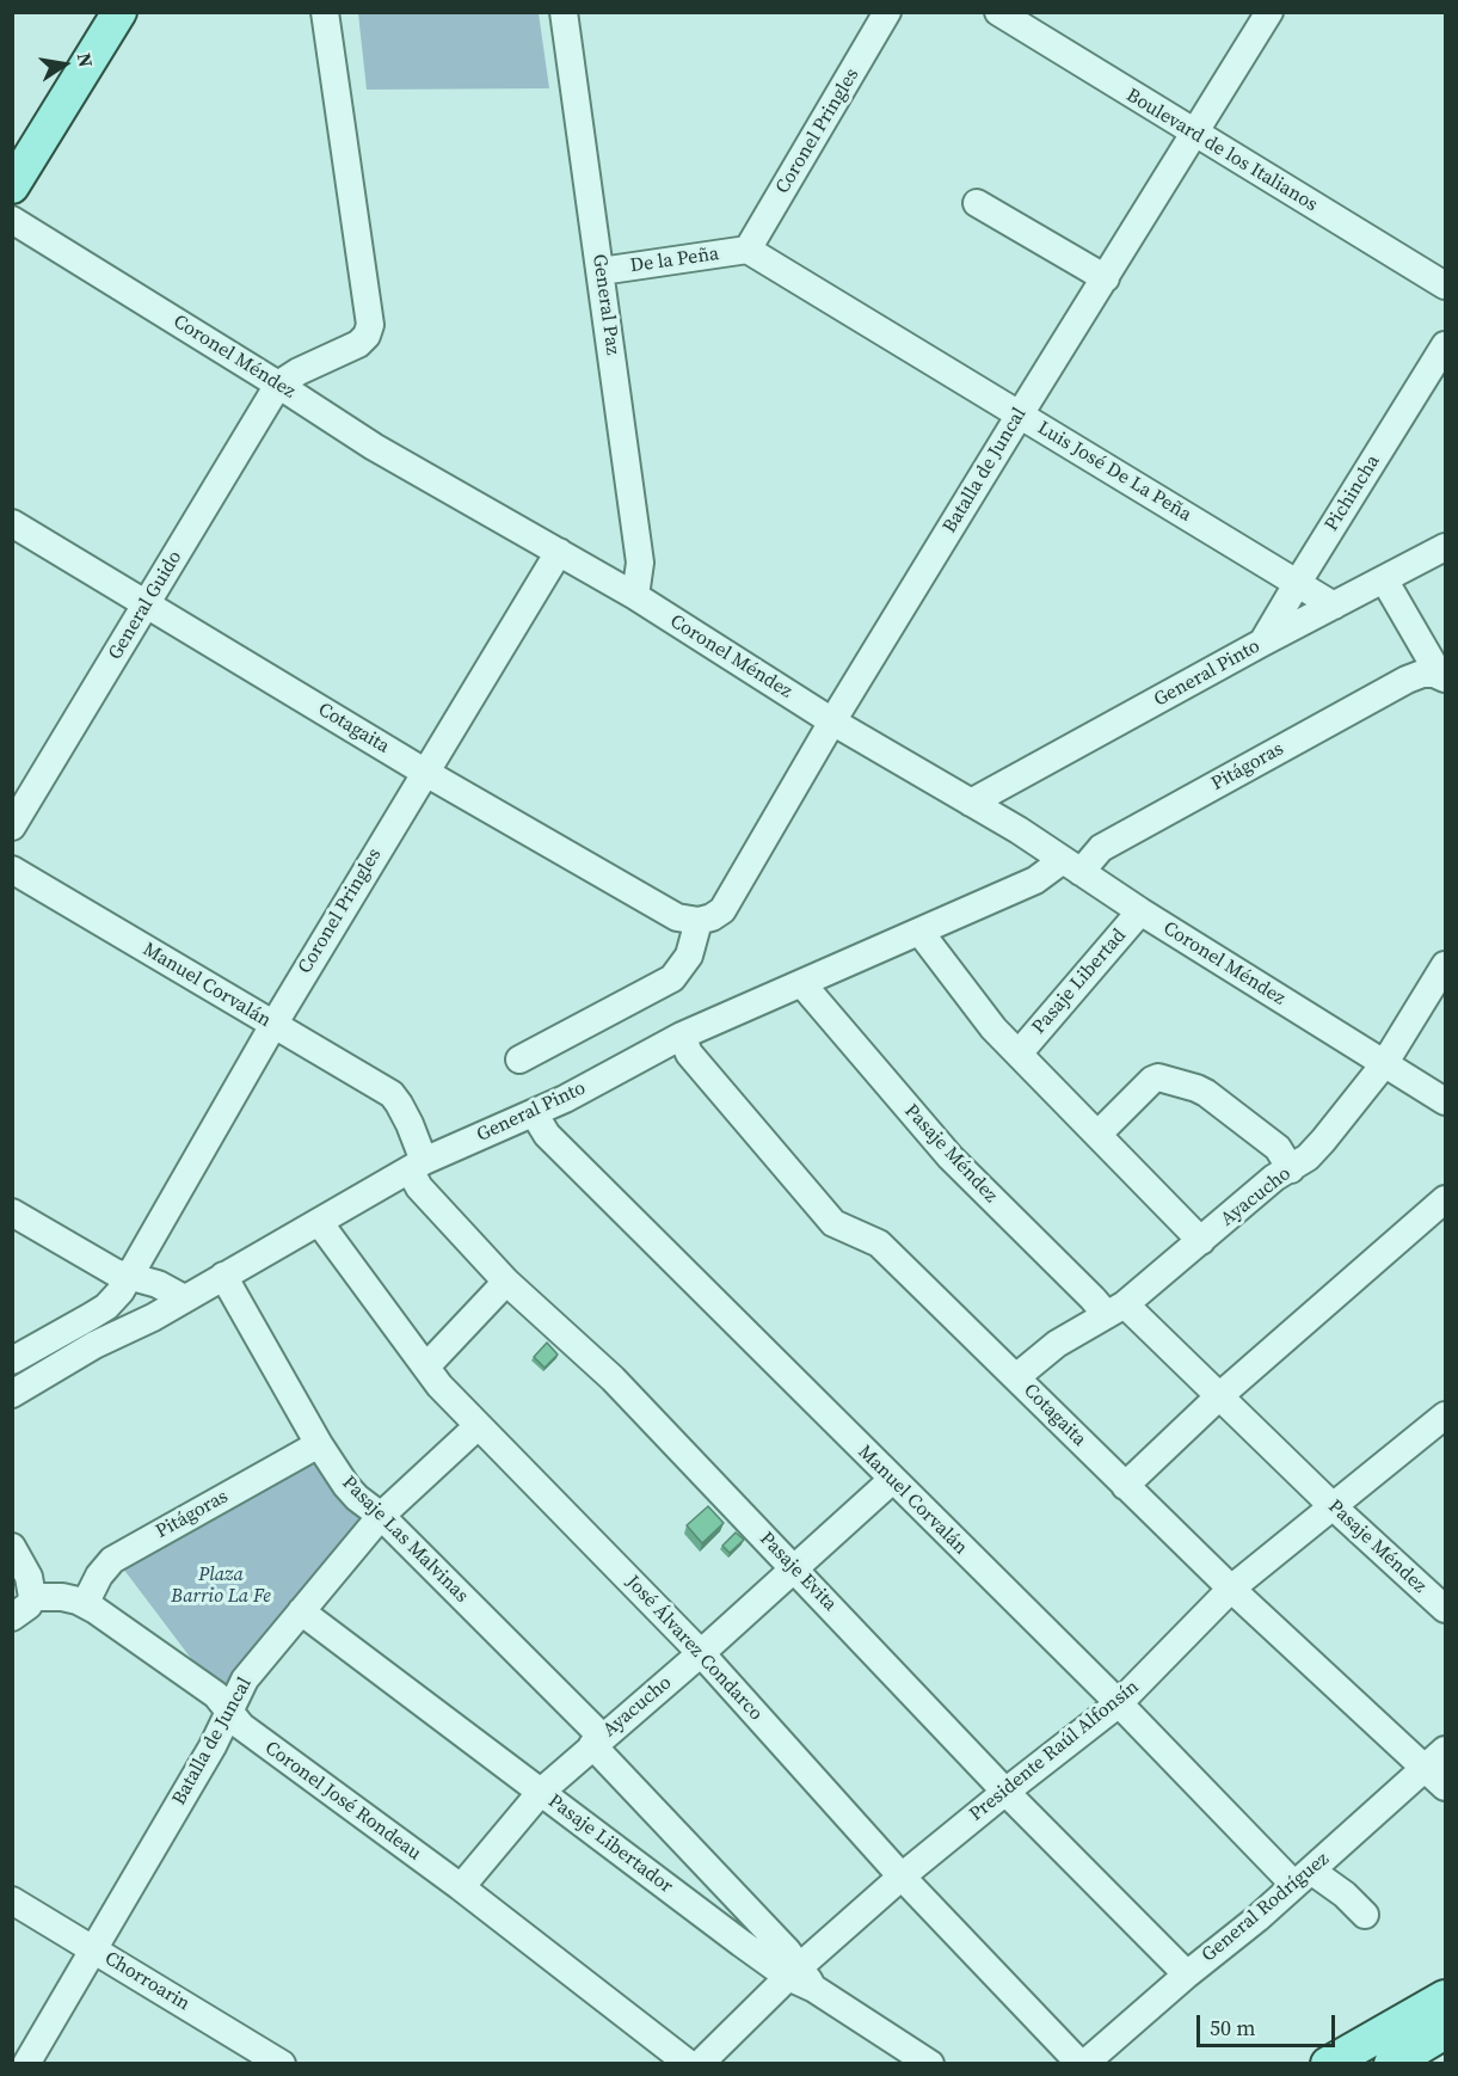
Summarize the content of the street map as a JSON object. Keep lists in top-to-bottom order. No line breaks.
{"streets":{"street":["Coronel Pringles","Boulevard de los Italianos","De la Peña","General Paz","Coronel Méndez","Batalla de Juncal","Luis José De La Peña","Pichincha","General Guido","General Pinto","Cotagaita","Pitágoras","Pasaje Libertad","Manuel Corvalán","Pasaje Méndez","Ayacucho","Pasaje Las Malvinas","Pasaje Evita","José Álvarez Condarco","Presidente Raúl Alfonsín","Coronel José Rondeau","Pasaje Libertador","General Rodríguez","Chorroarin"]},"crossings":[["Coronel Pringles","De la Peña"],["Coronel Pringles","Coronel Méndez"],["Coronel Pringles","Luis José De La Peña"],["Coronel Pringles","Cotagaita"],["Coronel Pringles","Manuel Corvalán"],["Boulevard de los Italianos","Batalla de Juncal"],["De la Peña","General Paz"],["De la Peña","Luis José De La Peña"],["General Paz","Coronel Méndez"],["Coronel Méndez","Batalla de Juncal"],["Coronel Méndez","General Guido"],["Coronel Méndez","General Pinto"],["Coronel Méndez","Pitágoras"],["Coronel Méndez","Pasaje Libertad"],["Coronel Méndez","Ayacucho"],["Batalla de Juncal","Luis José De La Peña"],["Batalla de Juncal","Cotagaita"],["Batalla de Juncal","Pasaje Las Malvinas"],["Batalla de Juncal","José Álvarez Condarco"],["Batalla de Juncal","Coronel José Rondeau"],["Batalla de Juncal","Pasaje Libertador"],["Batalla de Juncal","Chorroarin"],["Luis José De La Peña","Pichincha"],["Luis José De La Peña","General Pinto"],["Pichincha","General Pinto"],["General Guido","Cotagaita"],["General Pinto","Cotagaita"],["General Pinto","Pitágoras"],["General Pinto","Manuel Corvalán"],["General Pinto","Pasaje Méndez"],["General Pinto","Pasaje Las Malvinas"],["General Pinto","Pasaje Evita"],["General Pinto","José Álvarez Condarco"],["Cotagaita","Ayacucho"],["Cotagaita","Presidente Raúl Alfonsín"],["Cotagaita","General Rodríguez"],["Pitágoras","Pasaje Las Malvinas"],["Pitágoras","Coronel José Rondeau"],["Manuel Corvalán","Ayacucho"],["Manuel Corvalán","Pasaje Evita"],["Manuel Corvalán","Presidente Raúl Alfonsín"],["Manuel Corvalán","General Rodríguez"],["Pasaje Méndez","Ayacucho"],["Pasaje Méndez","Presidente Raúl Alfonsín"],["Ayacucho","Pasaje Las Malvinas"],["Ayacucho","Pasaje Evita"],["Ayacucho","José Álvarez Condarco"],["Ayacucho","Coronel José Rondeau"],["Ayacucho","Pasaje Libertador"],["Pasaje Las Malvinas","Presidente Raúl Alfonsín"],["Pasaje Las Malvinas","Pasaje Libertador"],["Pasaje Evita","Presidente Raúl Alfonsín"],["Pasaje Evita","General Rodríguez"],["José Álvarez Condarco","Presidente Raúl Alfonsín"],["José Álvarez Condarco","General Rodríguez"],["Presidente Raúl Alfonsín","Pasaje Libertador"]],"parks":["Plaza Barrio La Fe"],"scale_bar":"50 m","north":"right"}
